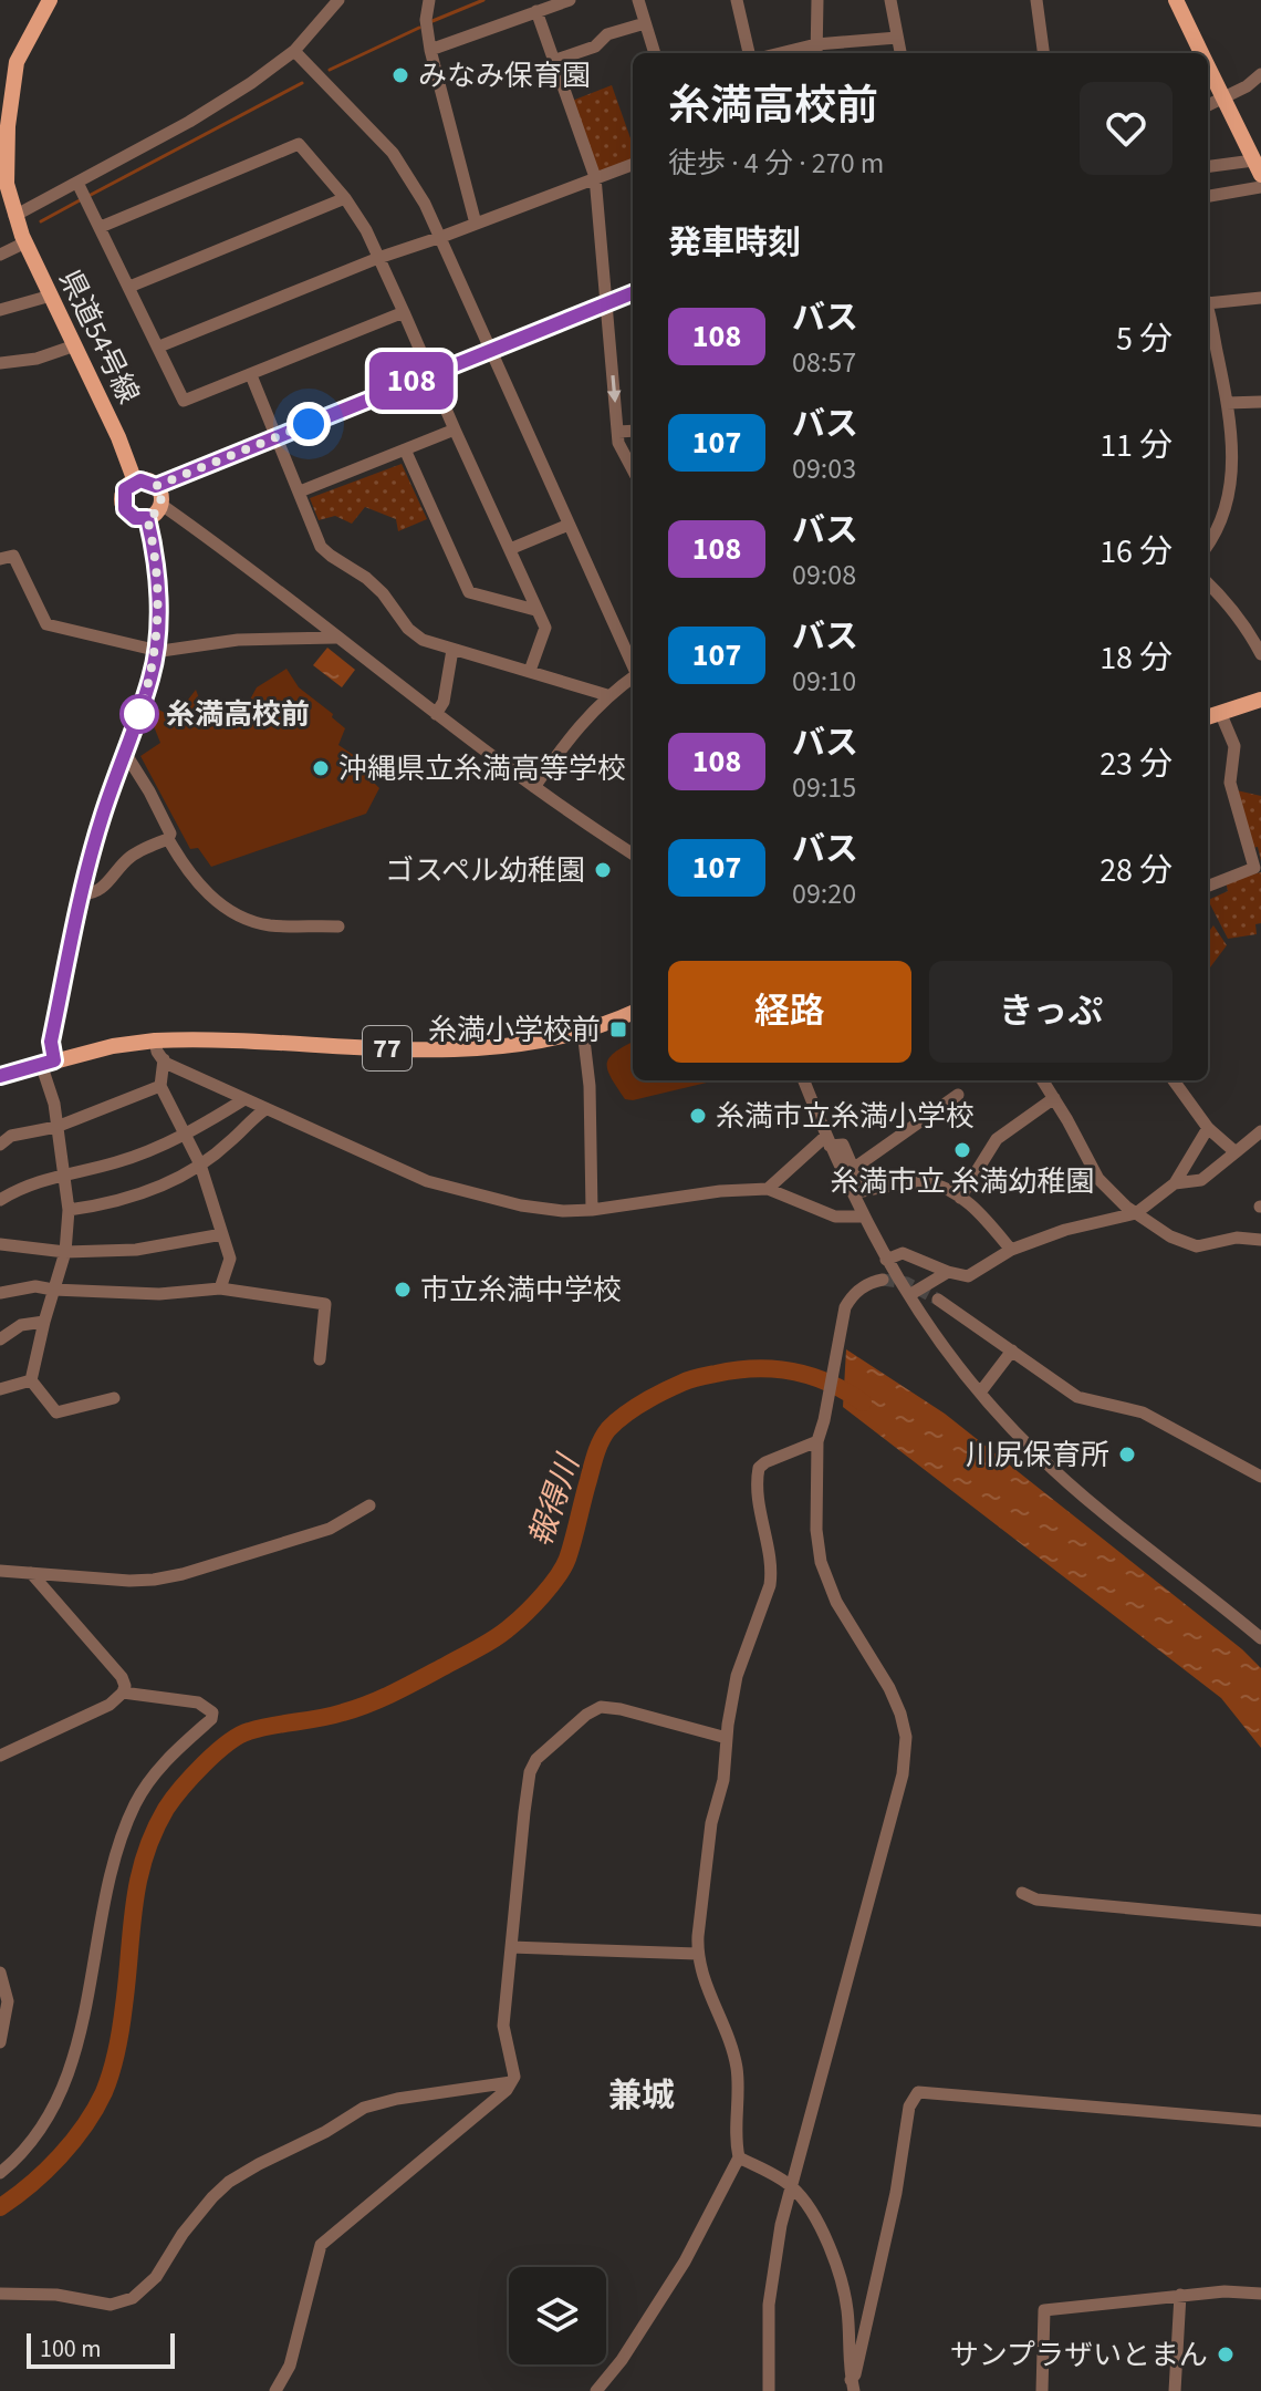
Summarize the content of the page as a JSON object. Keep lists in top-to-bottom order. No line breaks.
{"streets":{"main road":["県道54号線","77"]},"crossings":[["県道54号線","77"]],"districts":["兼城"],"water":["報得川"],"places":{"other":["みなみ保育園","糸満高校前","沖縄県立糸満高等学校","ゴスペル幼稚園","糸満市立糸満小学校","糸満市立 糸満幼稚園","市立糸満中学校","川尻保育所","サンプラザいとまん"],"transit":["糸満小学校前"]},"lines":["bus line 108"],"scale_bar":"100 m","page":{"on_map":"108","heading":[["糸満高校前","徒歩 · 4 分 · 270 m"],"発車時刻"],"list":[{"mark":"108","name":"バス","note":"08:57","value":"5 分"},{"mark":"107","name":"バス","note":"09:03","value":"11 分"},{"mark":"108","name":"バス","note":"09:08","value":"16 分"},{"mark":"107","name":"バス","note":"09:10","value":"18 分"},{"mark":"108","name":"バス","note":"09:15","value":"23 分"},{"mark":"107","name":"バス","note":"09:20","value":"28 分"}],"buttons":["経路","きっぷ"],"scale":"100 m"}}
